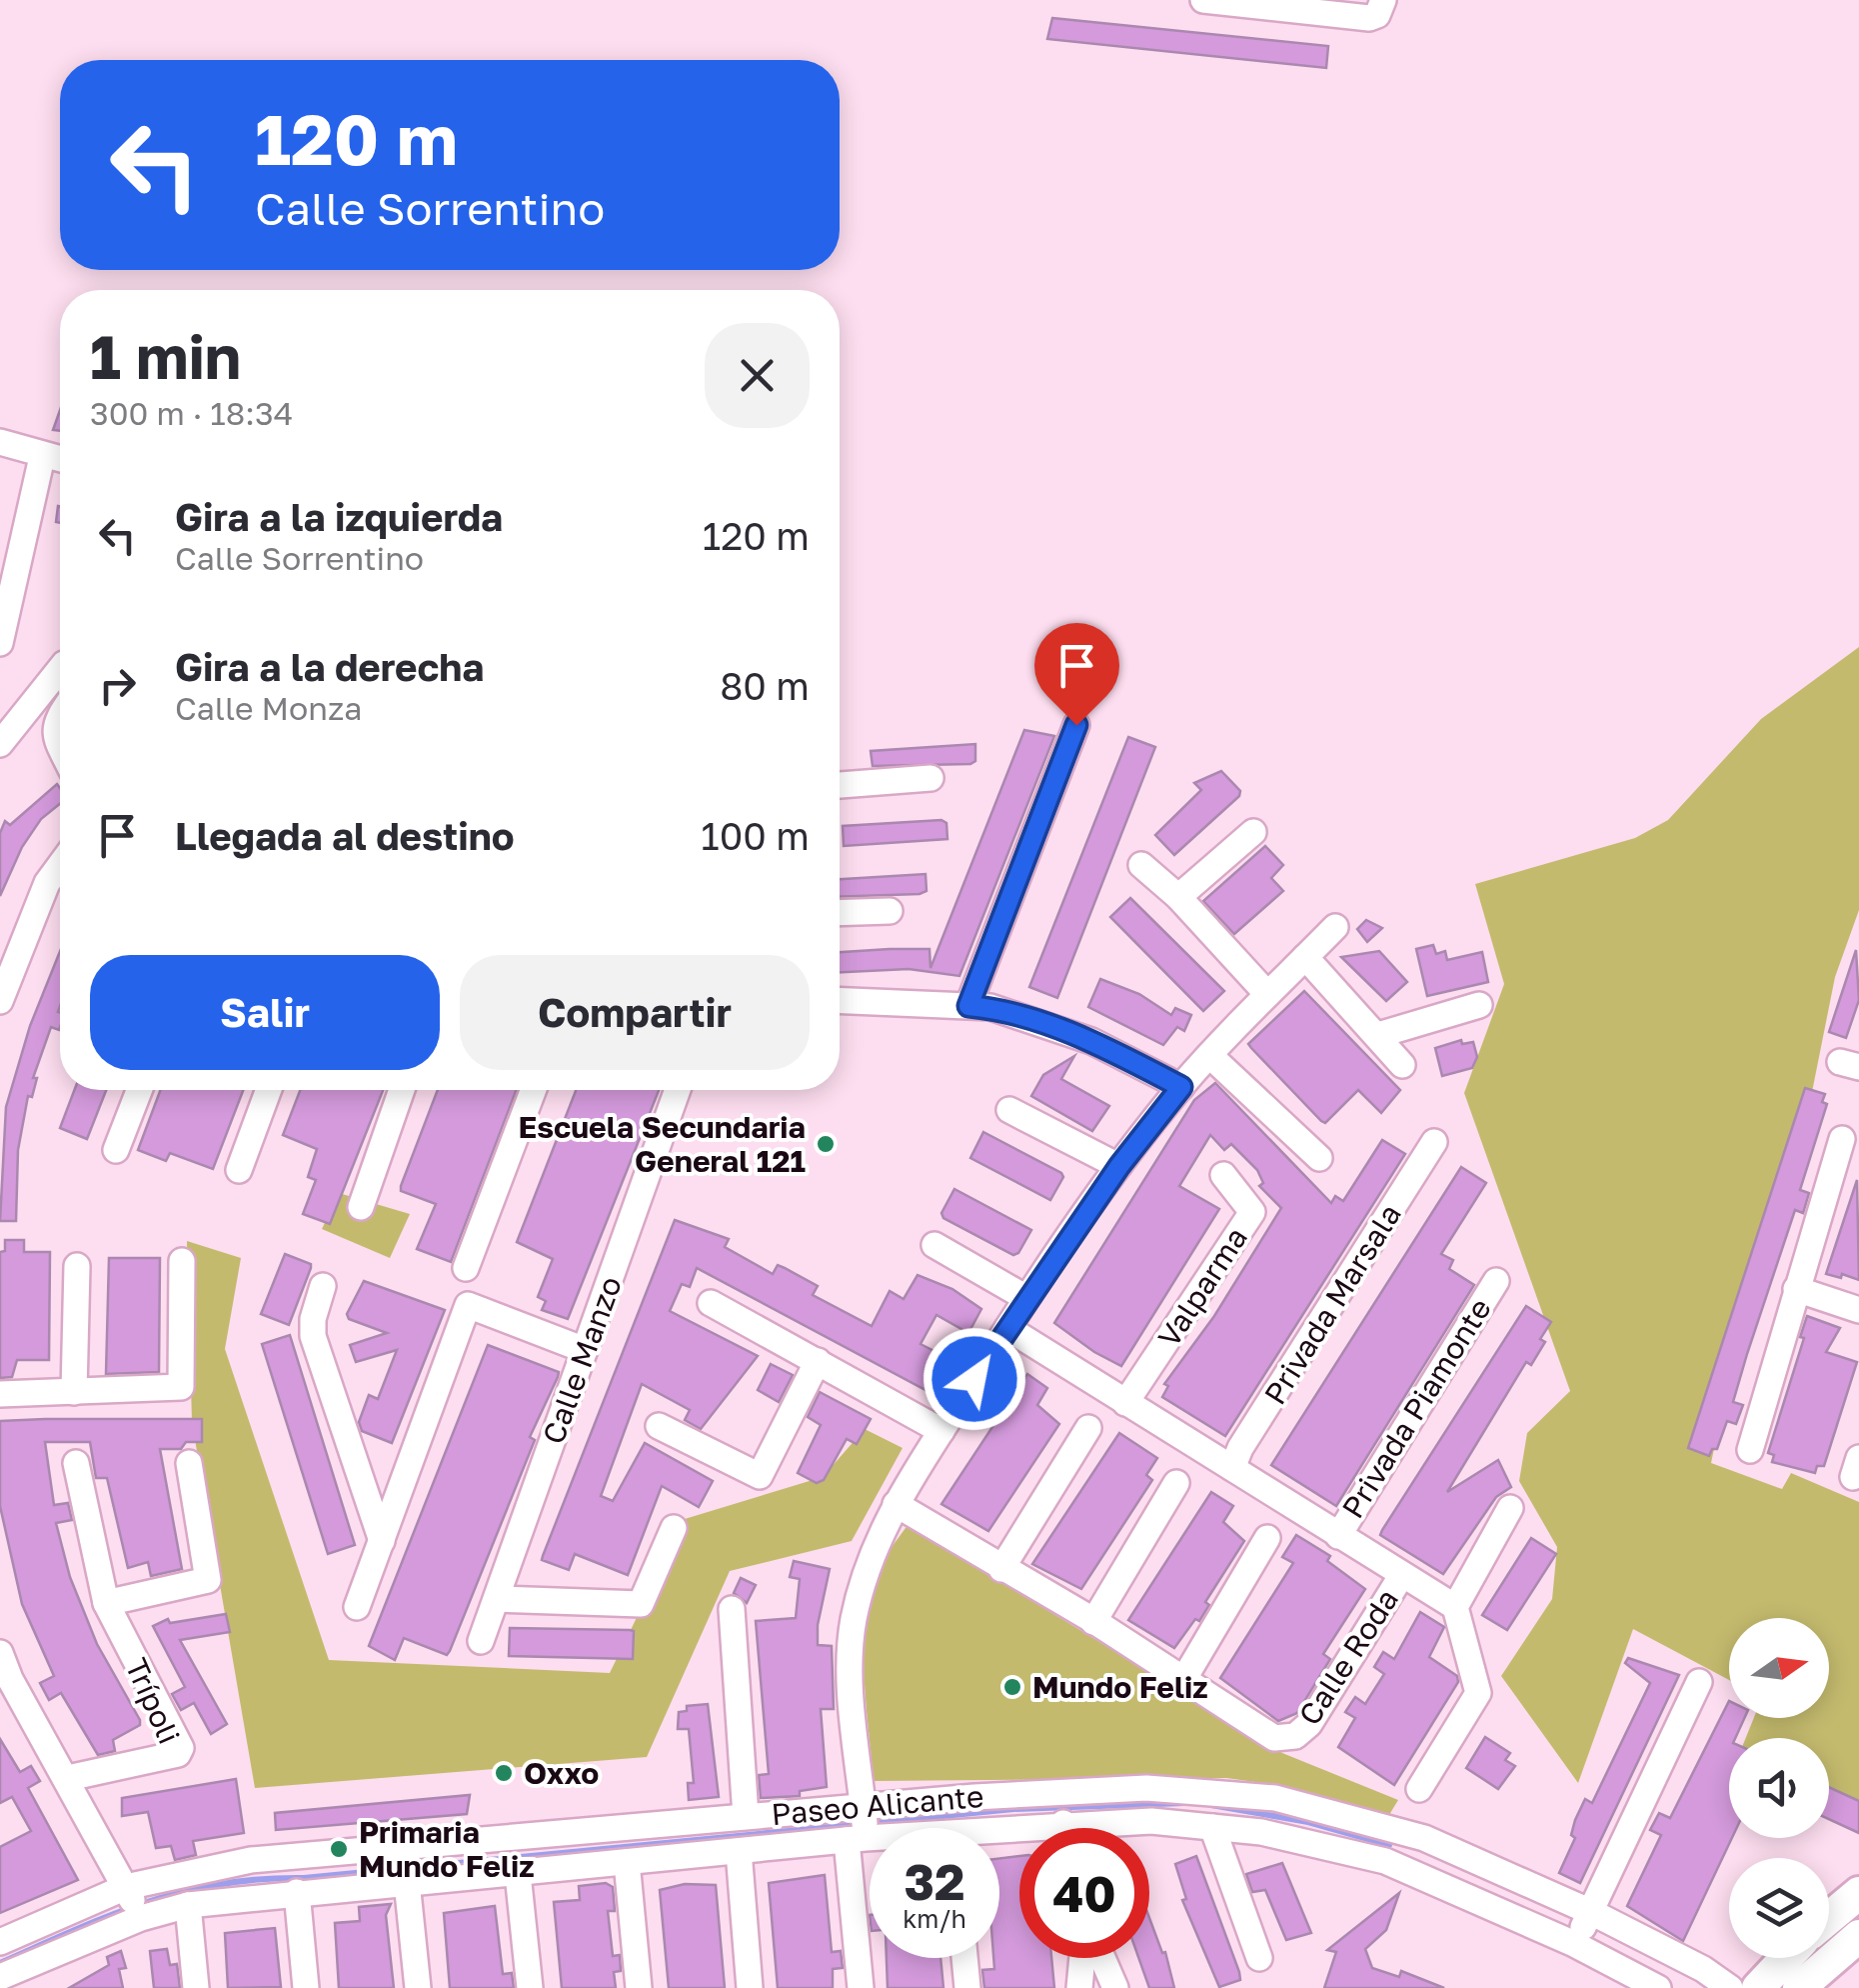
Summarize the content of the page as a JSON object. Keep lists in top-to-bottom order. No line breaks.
{"streets":{"street":["Valparma","Privada Marsala","Calle Manzo","Privada Piamonte","Calle Roda","Trípoli","Paseo Alicante"]},"crossings":[["Valparma","Calle Roda"],["Privada Marsala","Calle Roda"],["Privada Piamonte","Calle Roda"]],"places":["Escuela Secundaria General 121","Mundo Feliz","Oxxo","Primaria Mundo Feliz"],"north":"right","page":{"turn":["120 m","Calle Sorrentino"],"heading":["1 min","300 m · 18:34"],"list":[{"name":"Gira a la izquierda","note":"Calle Sorrentino","value":"120 m"},{"name":"Gira a la derecha","note":"Calle Monza","value":"80 m"},{"name":"Llegada al destino","value":"100 m"}],"buttons":["Salir","Compartir"],"speed":"32 km/h","limit":"40"}}
